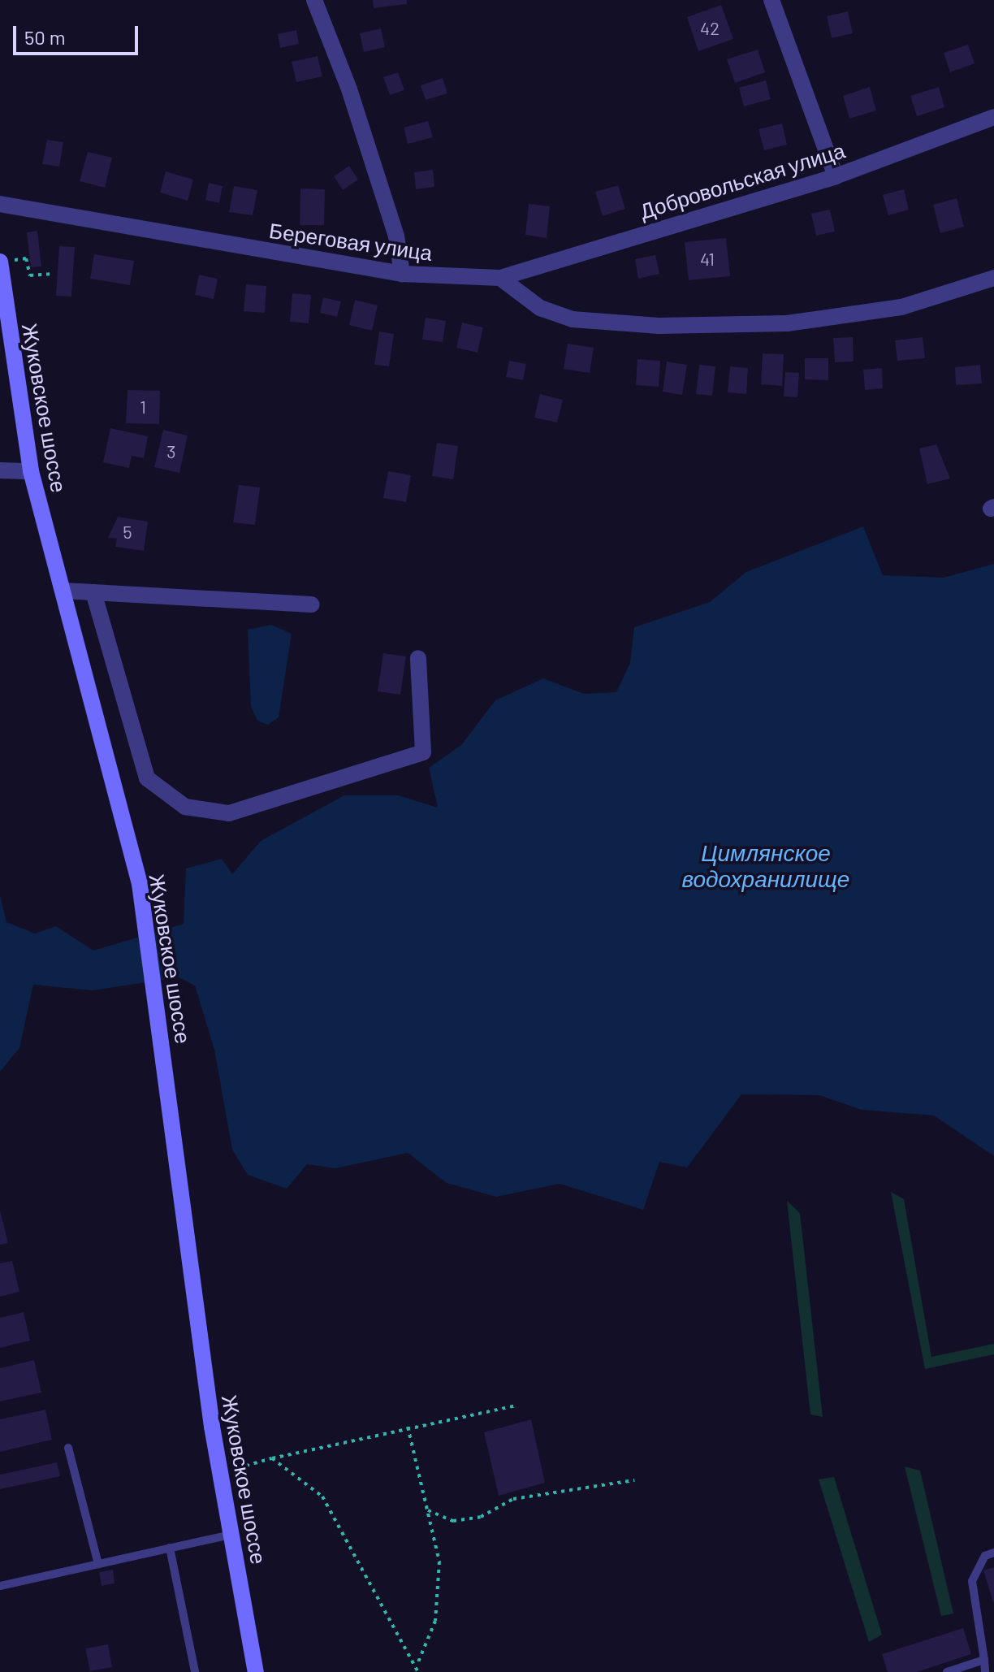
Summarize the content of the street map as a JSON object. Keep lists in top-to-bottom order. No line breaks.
{"streets":{"main road":["Жуковское шоссе"],"street":["Добровольская улица","Береговая улица"]},"crossings":[["Добровольская улица","Береговая улица"]],"water":["Цимлянское водохранилище"],"house_numbers":["42","41","1","3","5"],"scale_bar":"50 m"}
